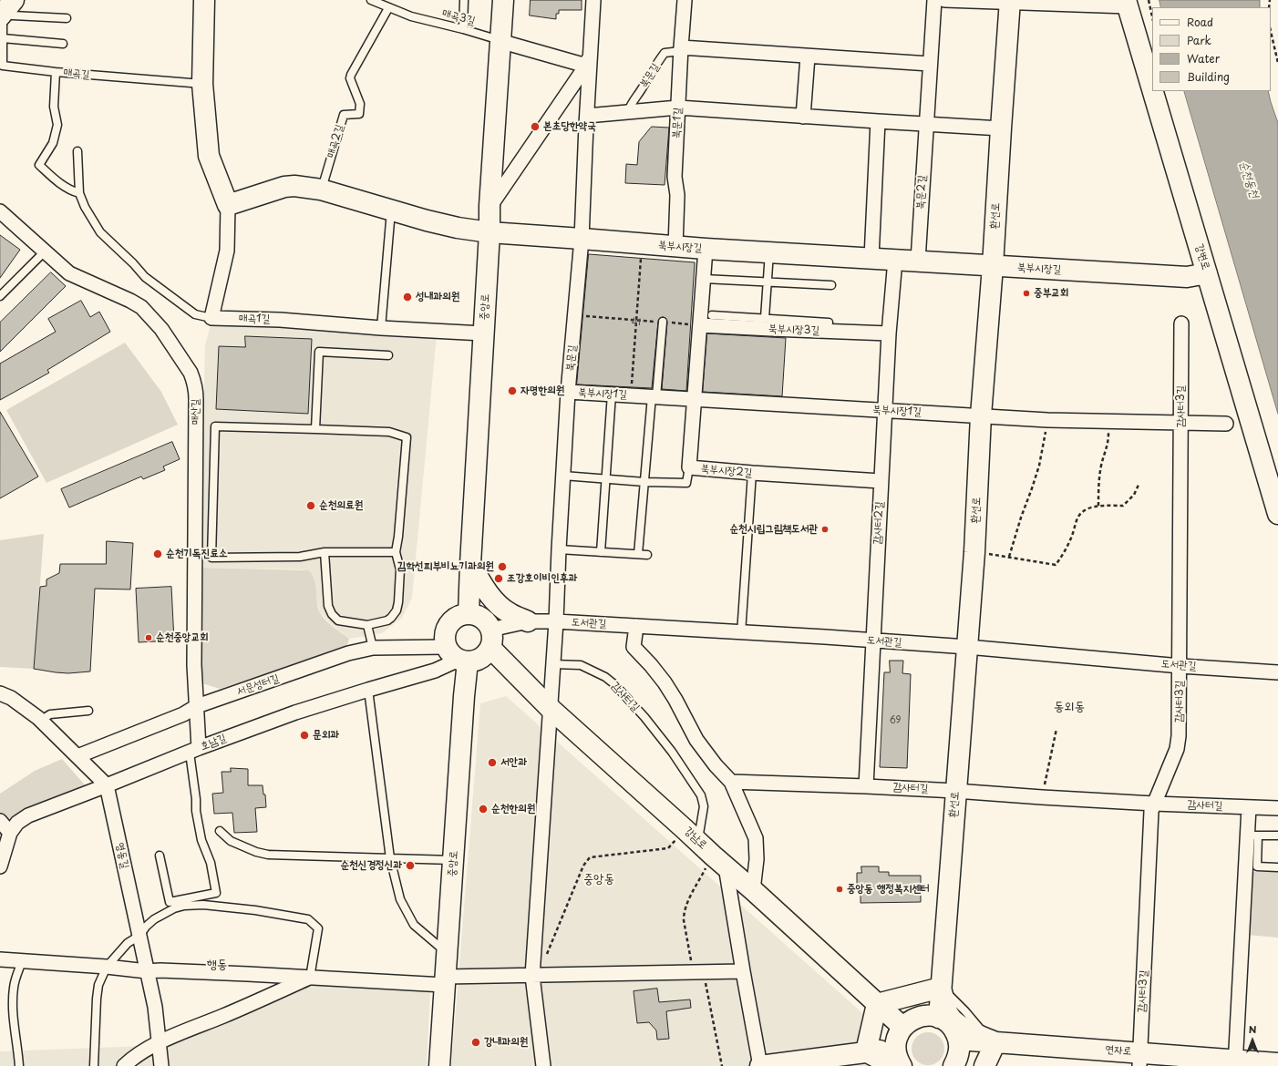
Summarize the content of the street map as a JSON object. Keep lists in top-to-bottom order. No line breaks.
{"streets":{"main road":["환선로","북부시장길","강변로","중앙로","강남로","연자로"],"street":["북문길","북문1길","북문2길","매곡1길","북부시장3길","북부시장1길","감사터3길","매산길","북부시장2길","감사터2길","도서관길","서문성터길","감사터길","호남길","영동길"],"lane":["매곡3길","매곡길","매곡2길"]},"crossings":[["매곡3길","매곡2길"],["매곡3길","중앙로"],["북문길","북문1길"],["북문길","북부시장길"],["북문길","중앙로"],["북문길","북부시장1길"],["북문길","북부시장2길"],["북문길","도서관길"],["북문길","감사터길"],["북문길","강남로"],["북문1길","북부시장길"],["북문2길","북부시장길"],["환선로","북부시장길"],["환선로","북부시장1길"],["환선로","도서관길"],["환선로","감사터길"],["북부시장길","강변로"],["북부시장길","중앙로"],["북부시장길","감사터2길"],["중앙로","매곡1길"],["중앙로","도서관길"],["중앙로","서문성터길"],["중앙로","호남길"],["중앙로","강남로"],["북부시장3길","감사터2길"],["북부시장1길","감사터3길"],["북부시장1길","감사터2길"],["감사터3길","도서관길"],["감사터3길","감사터길"],["감사터3길","연자로"],["매산길","서문성터길"],["매산길","호남길"],["북부시장2길","감사터2길"],["감사터2길","도서관길"],["감사터2길","감사터길"],["도서관길","서문성터길"],["도서관길","호남길"],["도서관길","강남로"],["서문성터길","호남길"],["서문성터길","강남로"],["감사터길","강남로"],["호남길","강남로"],["호남길","영동길"]],"districts":["동외동","중앙동","행동"],"water":["순천동천"],"places":["본초당한약국","중부교회","성내과의원","자명한의원","순천의료원","순천시립그림책도서관","순천기독진료소","김학선피부비뇨기과의원","조강호이비인후과","순천중앙교회","문외과","서안과","순천한의원","순천신경정신과","중앙동 행정복지센터","강내과의원"],"house_numbers":["41","69"],"legend":["Road","Park","Water","Building"],"north":"top"}
